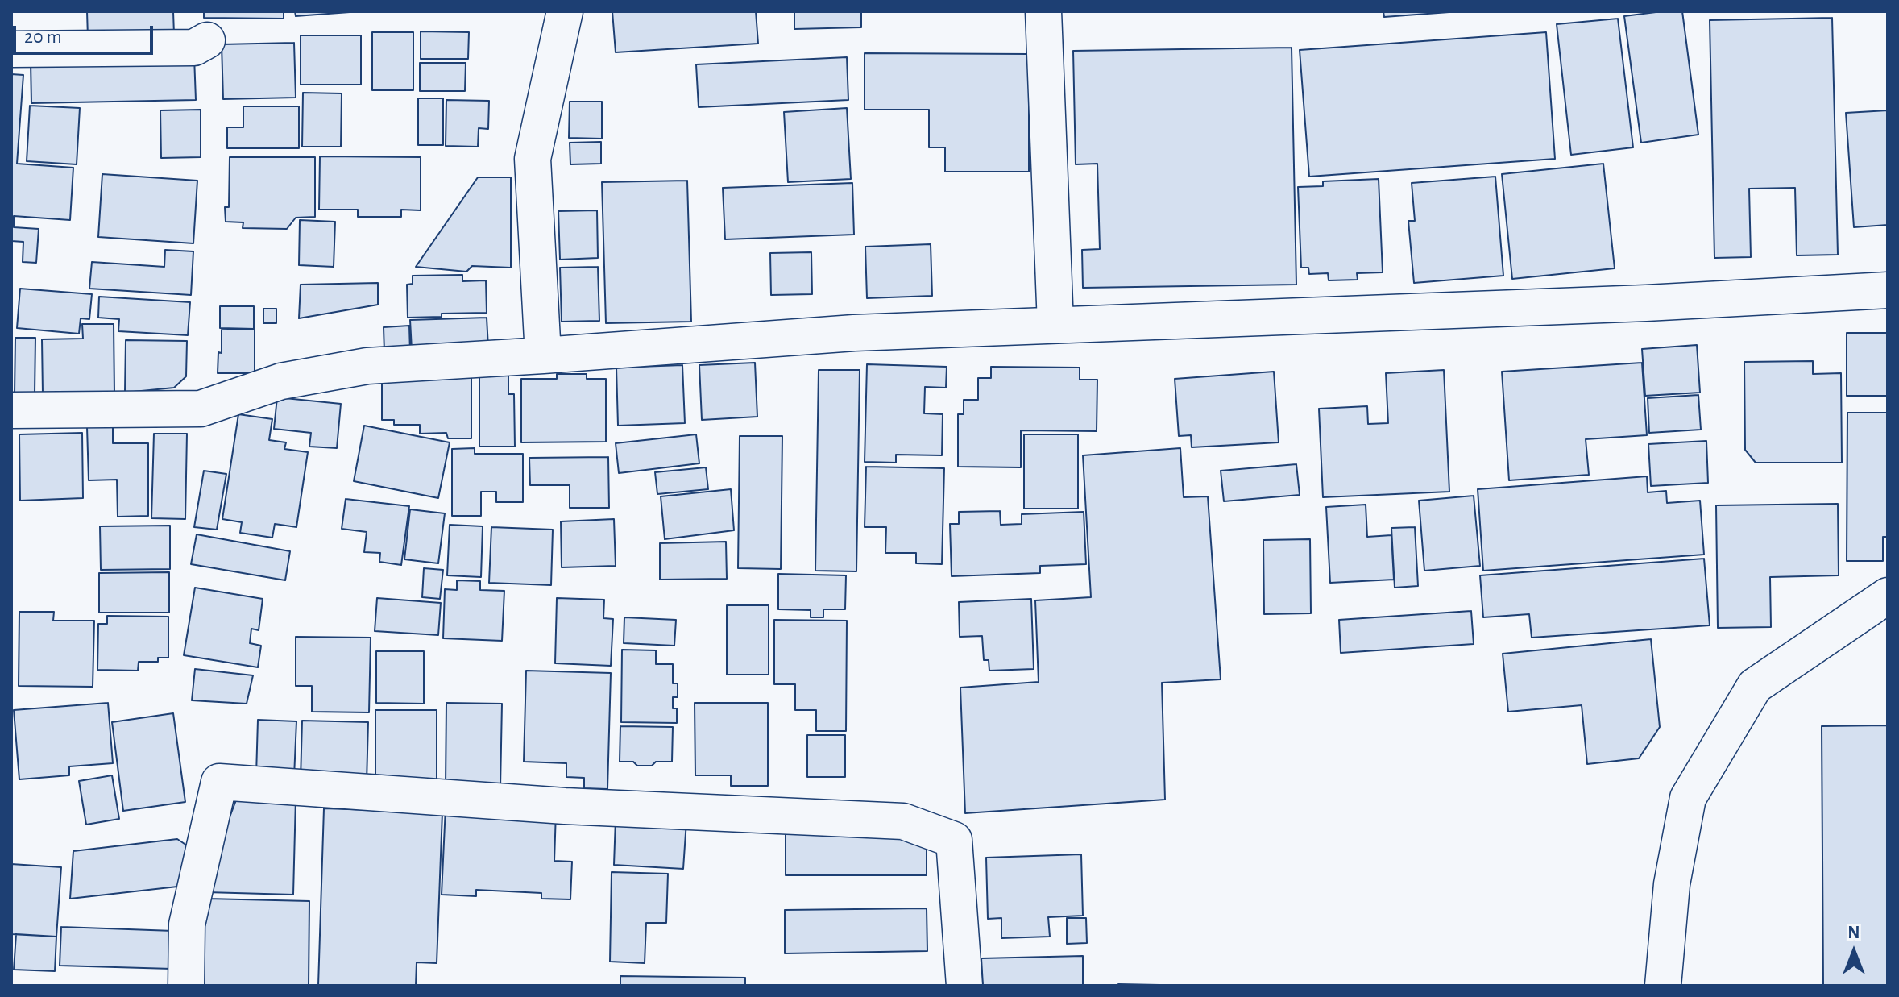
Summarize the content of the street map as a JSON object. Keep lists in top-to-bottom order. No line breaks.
{"scale_bar":"20 m","north":"top"}
